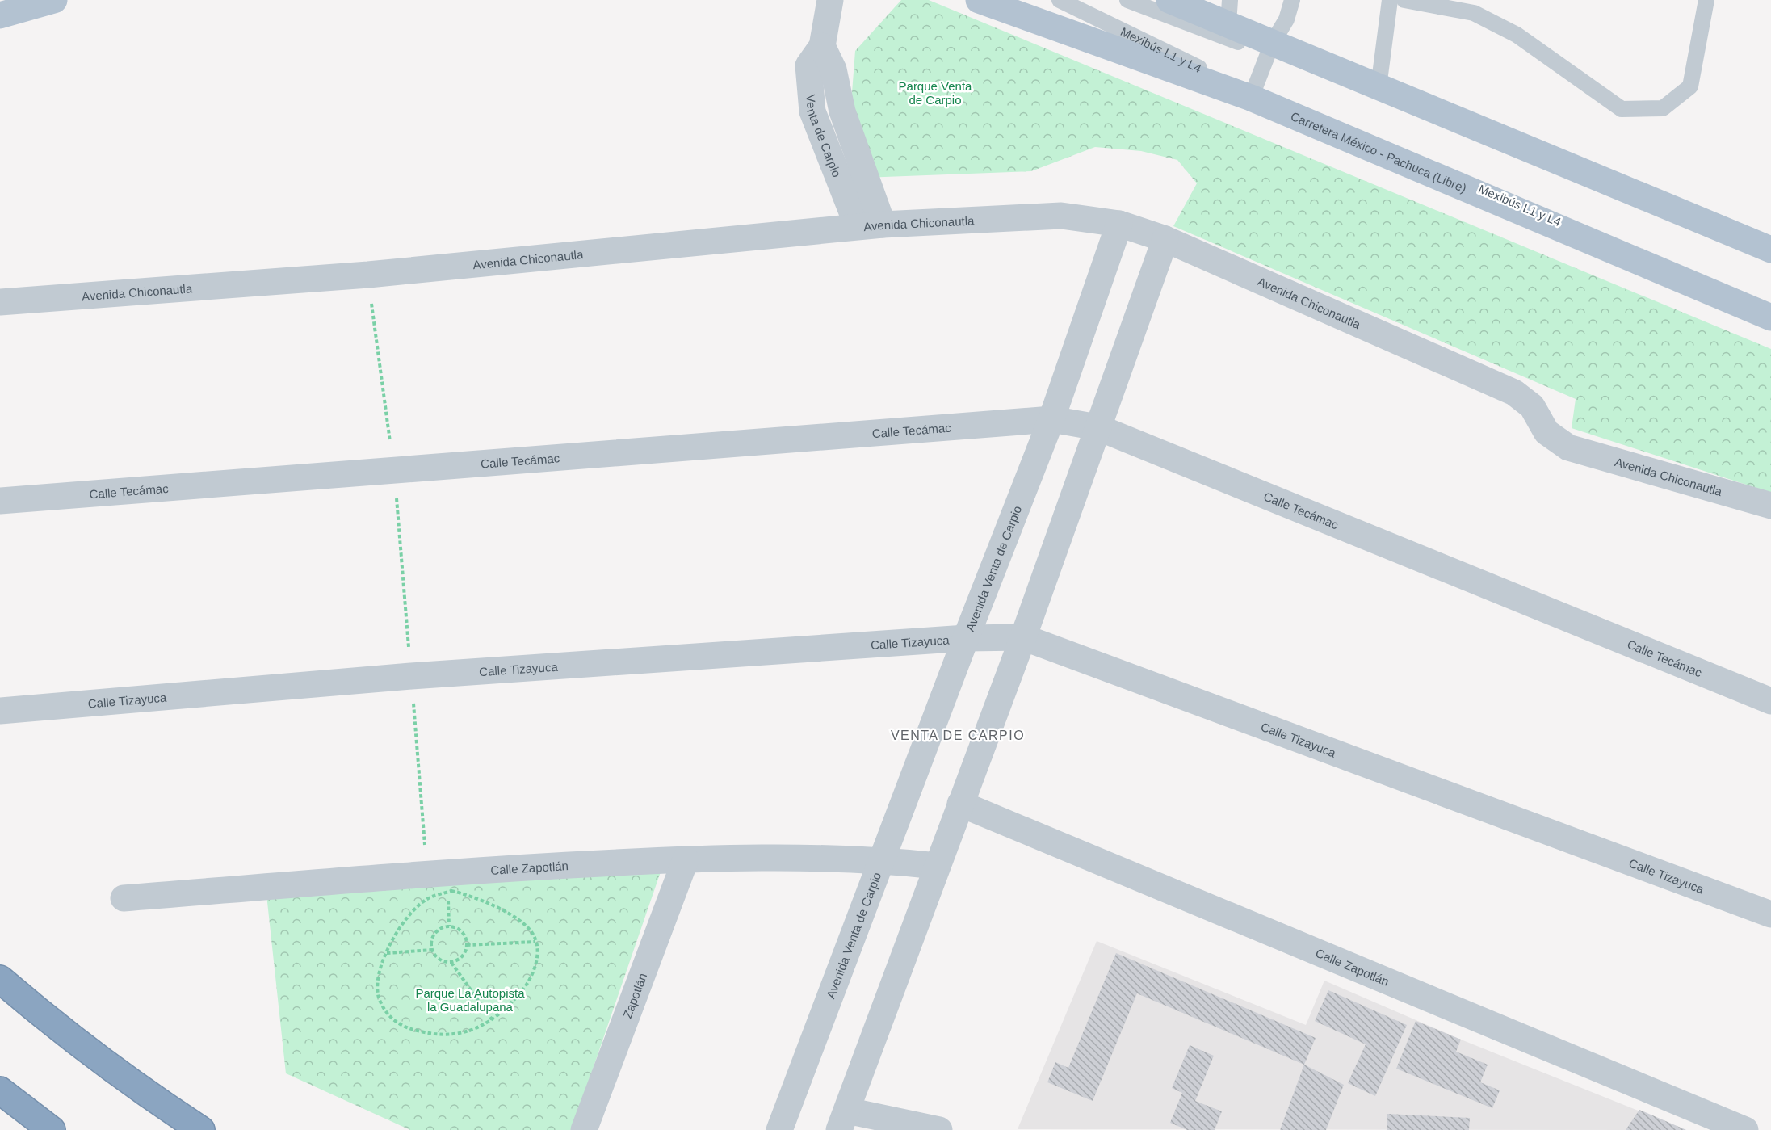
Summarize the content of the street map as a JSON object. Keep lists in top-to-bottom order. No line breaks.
{"streets":{"main road":["Carretera México - Pachuca (Libre)"],"street":["Venta de Carpio","Avenida Chiconautla","Calle Tecámac","Avenida Venta de Carpio","Calle Tizayuca","Calle Zapotlán","Zapotlán"],"lane":["Mexibús L1 y L4"]},"crossings":[["Mexibús L1 y L4","Carretera México - Pachuca (Libre)"],["Venta de Carpio","Avenida Chiconautla"],["Avenida Chiconautla","Avenida Venta de Carpio"],["Calle Tecámac","Avenida Venta de Carpio"],["Avenida Venta de Carpio","Calle Tizayuca"],["Avenida Venta de Carpio","Calle Zapotlán"],["Calle Zapotlán","Zapotlán"]],"districts":["VENTA DE CARPIO"],"parks":["Parque Venta de Carpio","Parque La Autopista la Guadalupana"]}
